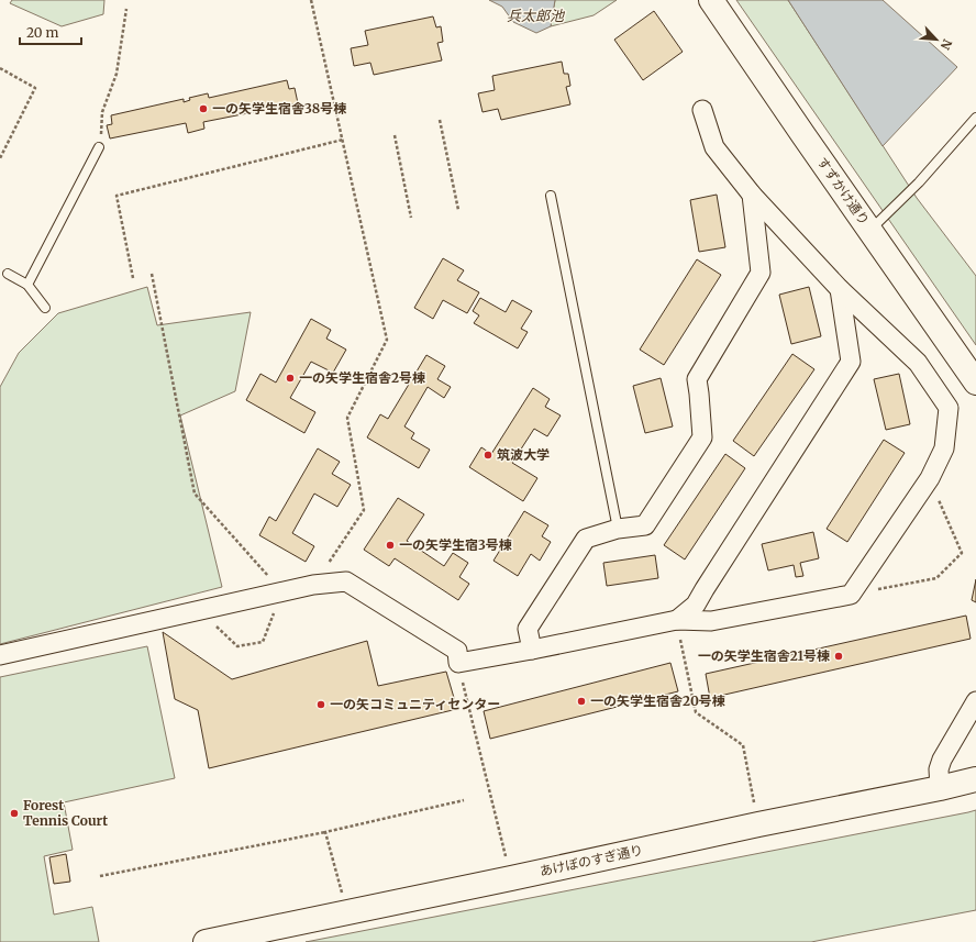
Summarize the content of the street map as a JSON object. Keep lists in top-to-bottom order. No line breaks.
{"streets":{"street":["すずかけ通り","あけぼのすぎ通り"]},"water":["兵太郎池"],"places":["一の矢学生宿舎38号棟","一の矢学生宿舎2号棟","筑波大学","一の矢学生宿3号棟","一の矢学生宿舎21号棟","一の矢学生宿舎20号棟","一の矢コミュニティセンター","Forest Tennis Court"],"scale_bar":"20 m","north":"bottom right"}
